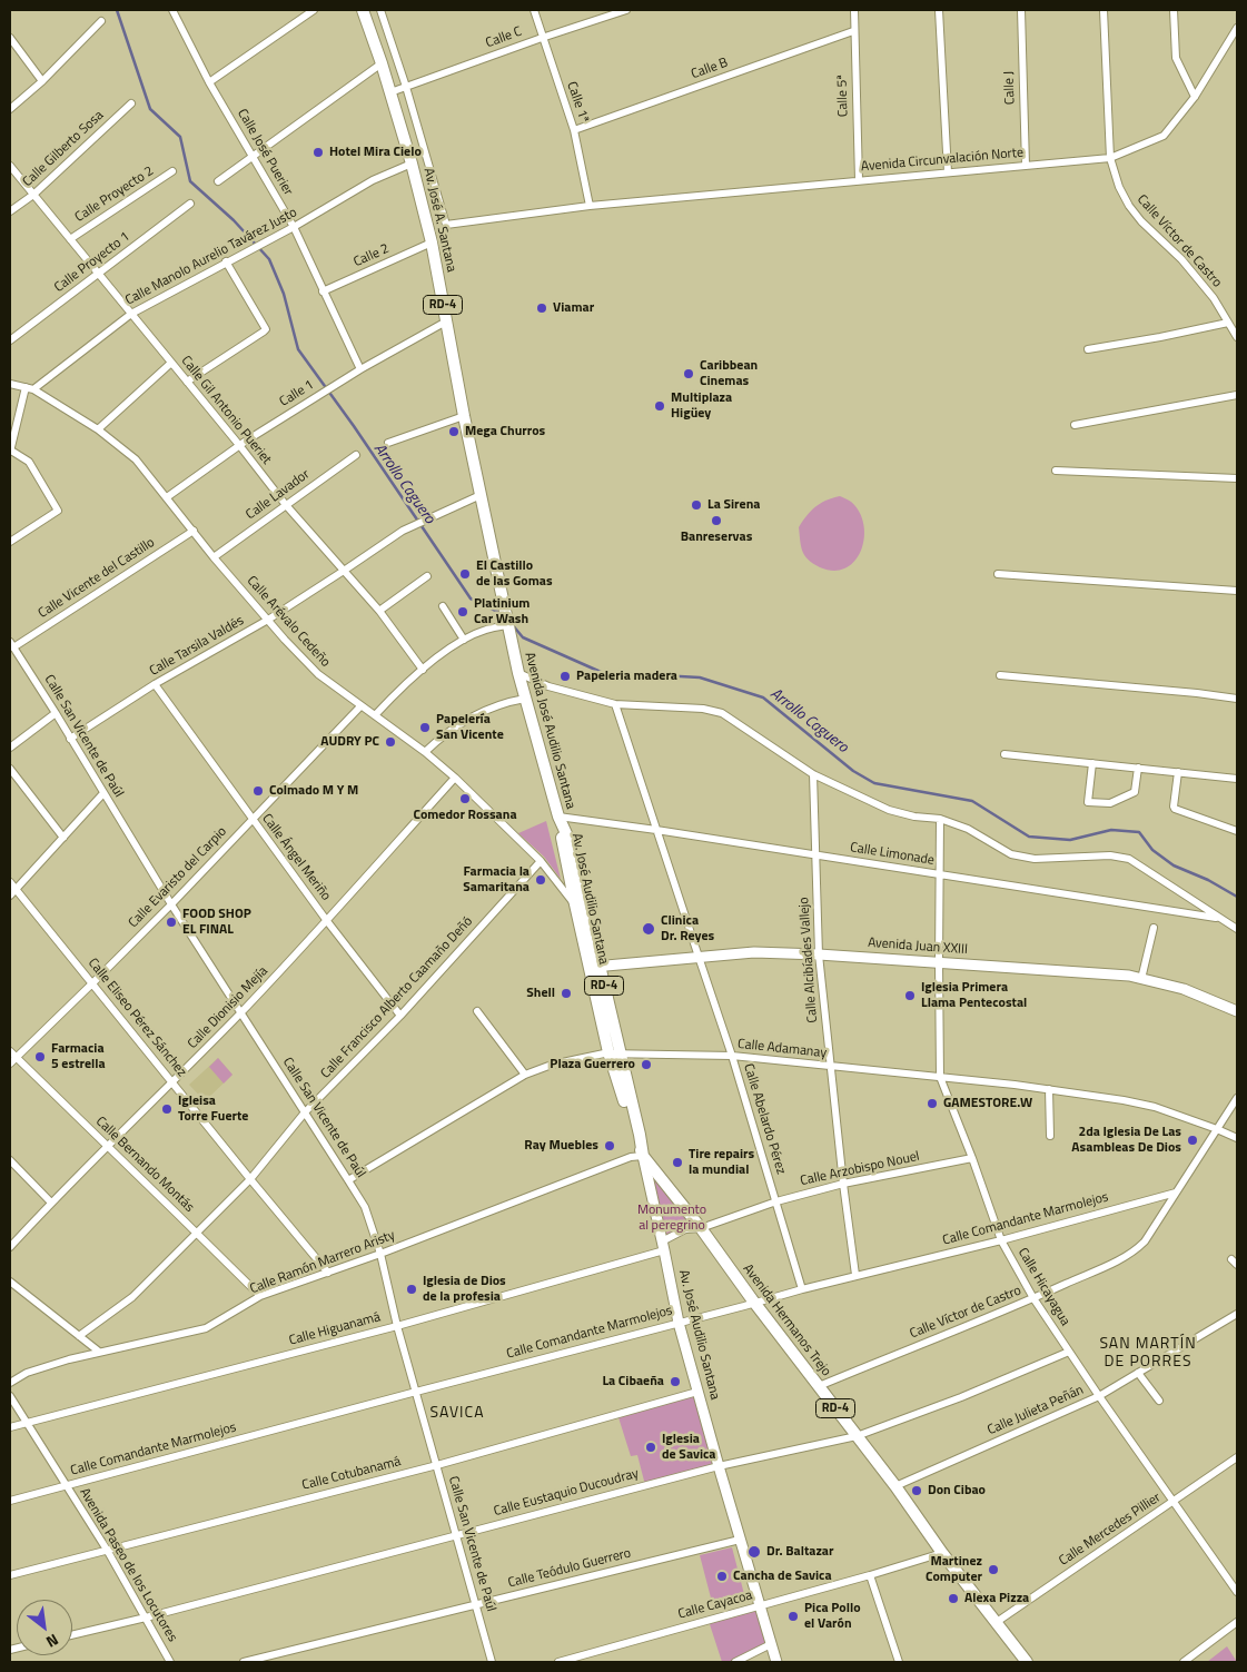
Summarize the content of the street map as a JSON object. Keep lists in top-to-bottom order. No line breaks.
{"streets":{"main road":["Av. José A. Santana","RD-4","Avenida José Audilio Santana","Av. José Audilio Santana","Avenida Juan XXIII","Avenida Hermanos Trejo"],"street":["Calle C","Calle B","Calle J","Calle 5ª","Calle 1ª","Calle Gilberto Sosa","Calle José Puerier","Avenida Circunvalación Norte","Calle Proyecto 2","Calle Víctor de Castro","Calle 2","Calle Manolo Aurelio Tavárez Justo","Calle Proyecto 1","Calle 1","Calle Gil Antonio Pueriet","Calle Lavador","Calle Vicente del Castillo","Calle Arévalo Cedeño","Calle Tarsila Valdés","Calle San Vicente de Paúl","Calle Limonade","Calle Ángel Meriño","Calle Evaristo del Carpio","Calle Alcibíades Vallejo","Calle Francisco Alberto Caamaño Deñó","Calle Dionisio Mejía","Calle Eliseo Pérez Sánchez","Calle Adamanay","Calle Abelardo Pérez","Calle Bernando Montás","Calle Arzobispo Nouel","Calle Comandante Marmolejos","Calle Ramón Marrero Aristy","Calle Hicayagua","Calle Higuanamá","Calle Julieta Peñán","Calle Cotubanamá","Calle Eustaquio Ducoudray","Calle Mercedes Pillier","Avenida Paseo de los Locutores","Calle Teódulo Guerrero","Calle Cayacoa"]},"crossings":[["Calle C","Calle 1ª"],["Calle C","Avenida Circunvalación Norte"],["Calle C","Av. José A. Santana"],["Calle B","Calle 5ª"],["Calle B","Calle 1ª"],["Calle J","Avenida Circunvalación Norte"],["Calle 5ª","Avenida Circunvalación Norte"],["Calle 1ª","Avenida Circunvalación Norte"],["Calle Gilberto Sosa","Calle Gil Antonio Pueriet"],["Calle José Puerier","Calle 2"],["Calle José Puerier","Calle Manolo Aurelio Tavárez Justo"],["Calle José Puerier","Calle 1"],["Avenida Circunvalación Norte","Calle Víctor de Castro"],["Calle Proyecto 2","Calle Gil Antonio Pueriet"],["Av. José A. Santana","Calle 2"],["Av. José A. Santana","Calle Manolo Aurelio Tavárez Justo"],["Av. José A. Santana","Calle 1"],["Av. José A. Santana","Calle Tarsila Valdés"],["Av. José A. Santana","Avenida José Audilio Santana"],["Calle Víctor de Castro","Calle Adamanay"],["Calle Víctor de Castro","Calle Comandante Marmolejos"],["Calle Víctor de Castro","Calle Hicayagua"],["Calle Víctor de Castro","Avenida Hermanos Trejo"],["Calle Manolo Aurelio Tavárez Justo","Calle Gil Antonio Pueriet"],["Calle Manolo Aurelio Tavárez Justo","Calle Arévalo Cedeño"],["Calle Proyecto 1","Calle Gil Antonio Pueriet"],["Calle 1","Calle Gil Antonio Pueriet"],["Calle 1","Calle Arévalo Cedeño"],["Calle Gil Antonio Pueriet","Calle Lavador"],["Calle Gil Antonio Pueriet","Calle Tarsila Valdés"],["Calle Lavador","Calle Arévalo Cedeño"],["Calle Vicente del Castillo","Calle Arévalo Cedeño"],["Calle Vicente del Castillo","Calle San Vicente de Paúl"],["Calle Arévalo Cedeño","Calle Tarsila Valdés"],["Calle Arévalo Cedeño","Calle Evaristo del Carpio"],["Calle Arévalo Cedeño","Av. José Audilio Santana"],["Calle Arévalo Cedeño","Calle Francisco Alberto Caamaño Deñó"],["Calle Arévalo Cedeño","Calle Dionisio Mejía"],["Calle Tarsila Valdés","Calle San Vicente de Paúl"],["Calle Tarsila Valdés","Calle Ángel Meriño"],["Avenida José Audilio Santana","Calle Limonade"],["Avenida José Audilio Santana","Av. José Audilio Santana"],["Avenida José Audilio Santana","Avenida Juan XXIII"],["Avenida José Audilio Santana","Calle Adamanay"],["Avenida José Audilio Santana","Calle Ramón Marrero Aristy"],["Avenida José Audilio Santana","Avenida Hermanos Trejo"],["Calle San Vicente de Paúl","Calle Evaristo del Carpio"],["Calle San Vicente de Paúl","Calle Francisco Alberto Caamaño Deñó"],["Calle San Vicente de Paúl","Calle Dionisio Mejía"],["Calle San Vicente de Paúl","Calle Adamanay"],["Calle San Vicente de Paúl","Calle Comandante Marmolejos"],["Calle San Vicente de Paúl","Calle Ramón Marrero Aristy"],["Calle San Vicente de Paúl","Calle Higuanamá"],["Calle San Vicente de Paúl","Calle Cotubanamá"],["Calle San Vicente de Paúl","Calle Eustaquio Ducoudray"],["Calle San Vicente de Paúl","Calle Teódulo Guerrero"],["Calle Limonade","Av. José Audilio Santana"],["Calle Limonade","Calle Alcibíades Vallejo"],["Calle Limonade","Calle Abelardo Pérez"],["Calle Limonade","Calle Hicayagua"],["Calle Ángel Meriño","Calle Evaristo del Carpio"],["Calle Ángel Meriño","Calle Francisco Alberto Caamaño Deñó"],["Calle Ángel Meriño","Calle Dionisio Mejía"],["Calle Evaristo del Carpio","Calle Eliseo Pérez Sánchez"],["Calle Evaristo del Carpio","Calle Bernando Montás"],["Av. José Audilio Santana","Avenida Juan XXIII"],["Av. José Audilio Santana","Calle Arzobispo Nouel"],["Av. José Audilio Santana","Calle Comandante Marmolejos"],["Av. José Audilio Santana","Calle Ramón Marrero Aristy"],["Av. José Audilio Santana","Avenida Hermanos Trejo"],["Av. José Audilio Santana","Calle Higuanamá"],["Av. José Audilio Santana","Calle Cotubanamá"],["Av. José Audilio Santana","Calle Eustaquio Ducoudray"],["Av. José Audilio Santana","Calle Teódulo Guerrero"],["Av. José Audilio Santana","Calle Cayacoa"],["Avenida Juan XXIII","Calle Alcibíades Vallejo"],["Avenida Juan XXIII","Calle Abelardo Pérez"],["Avenida Juan XXIII","Calle Hicayagua"],["Calle Alcibíades Vallejo","Calle Adamanay"],["Calle Alcibíades Vallejo","Calle Arzobispo Nouel"],["Calle Alcibíades Vallejo","Calle Comandante Marmolejos"],["Calle Francisco Alberto Caamaño Deñó","Calle Eliseo Pérez Sánchez"],["Calle Francisco Alberto Caamaño Deñó","Calle Bernando Montás"],["Calle Dionisio Mejía","Calle Eliseo Pérez Sánchez"],["Calle Dionisio Mejía","Calle Bernando Montás"],["Calle Eliseo Pérez Sánchez","Calle Ramón Marrero Aristy"],["Calle Adamanay","Calle Abelardo Pérez"],["Calle Adamanay","Calle Hicayagua"],["Calle Abelardo Pérez","Calle Arzobispo Nouel"],["Calle Abelardo Pérez","Calle Comandante Marmolejos"],["Calle Bernando Montás","Calle Ramón Marrero Aristy"],["Calle Arzobispo Nouel","Calle Hicayagua"],["Calle Arzobispo Nouel","Avenida Hermanos Trejo"],["Calle Arzobispo Nouel","Calle Higuanamá"],["Calle Comandante Marmolejos","Calle Hicayagua"],["Calle Comandante Marmolejos","Avenida Hermanos Trejo"],["Calle Comandante Marmolejos","Avenida Paseo de los Locutores"],["Calle Ramón Marrero Aristy","Avenida Hermanos Trejo"],["Calle Hicayagua","Calle Julieta Peñán"],["Calle Hicayagua","Calle Eustaquio Ducoudray"],["Calle Hicayagua","Calle Mercedes Pillier"],["Avenida Hermanos Trejo","Calle Julieta Peñán"],["Avenida Hermanos Trejo","Calle Eustaquio Ducoudray"],["Avenida Hermanos Trejo","Calle Mercedes Pillier"],["Avenida Hermanos Trejo","Calle Cayacoa"],["Calle Higuanamá","Avenida Paseo de los Locutores"],["Calle Cotubanamá","Avenida Paseo de los Locutores"],["Calle Eustaquio Ducoudray","Avenida Paseo de los Locutores"]],"districts":["SAN MARTÍN DE PORRES","SAVICA"],"water":["Arrollo Caguero"],"parks":["Monumento al peregrino"],"places":["Hotel Mira Cielo","Viamar","Caribbean Cinemas","Multiplaza Higüey","Mega Churros","La Sirena","Banreservas","El Castillo de las Gomas","Platinium Car Wash","Papeleria madera","Papelería San Vicente","AUDRY PC","Colmado M Y M","Comedor Rossana","Farmacia la Samaritana","FOOD SHOP EL FINAL","Clinica Dr. Reyes","Shell","Iglesia Primera Llama Pentecostal","Farmacia 5 estrella","Plaza Guerrero","GAMESTORE.W","Igleisa Torre Fuerte","2da Iglesia De Las Asambleas De Dios","Ray Muebles","Tire repairs la mundial","Iglesia de Dios de la profesia","La Cibaeña","Iglesia de Savica","Don Cibao","Dr. Baltazar","Martinez Computer","Cancha de Savica","Alexa Pizza","Pica Pollo el Varón"],"north":"bottom right"}
